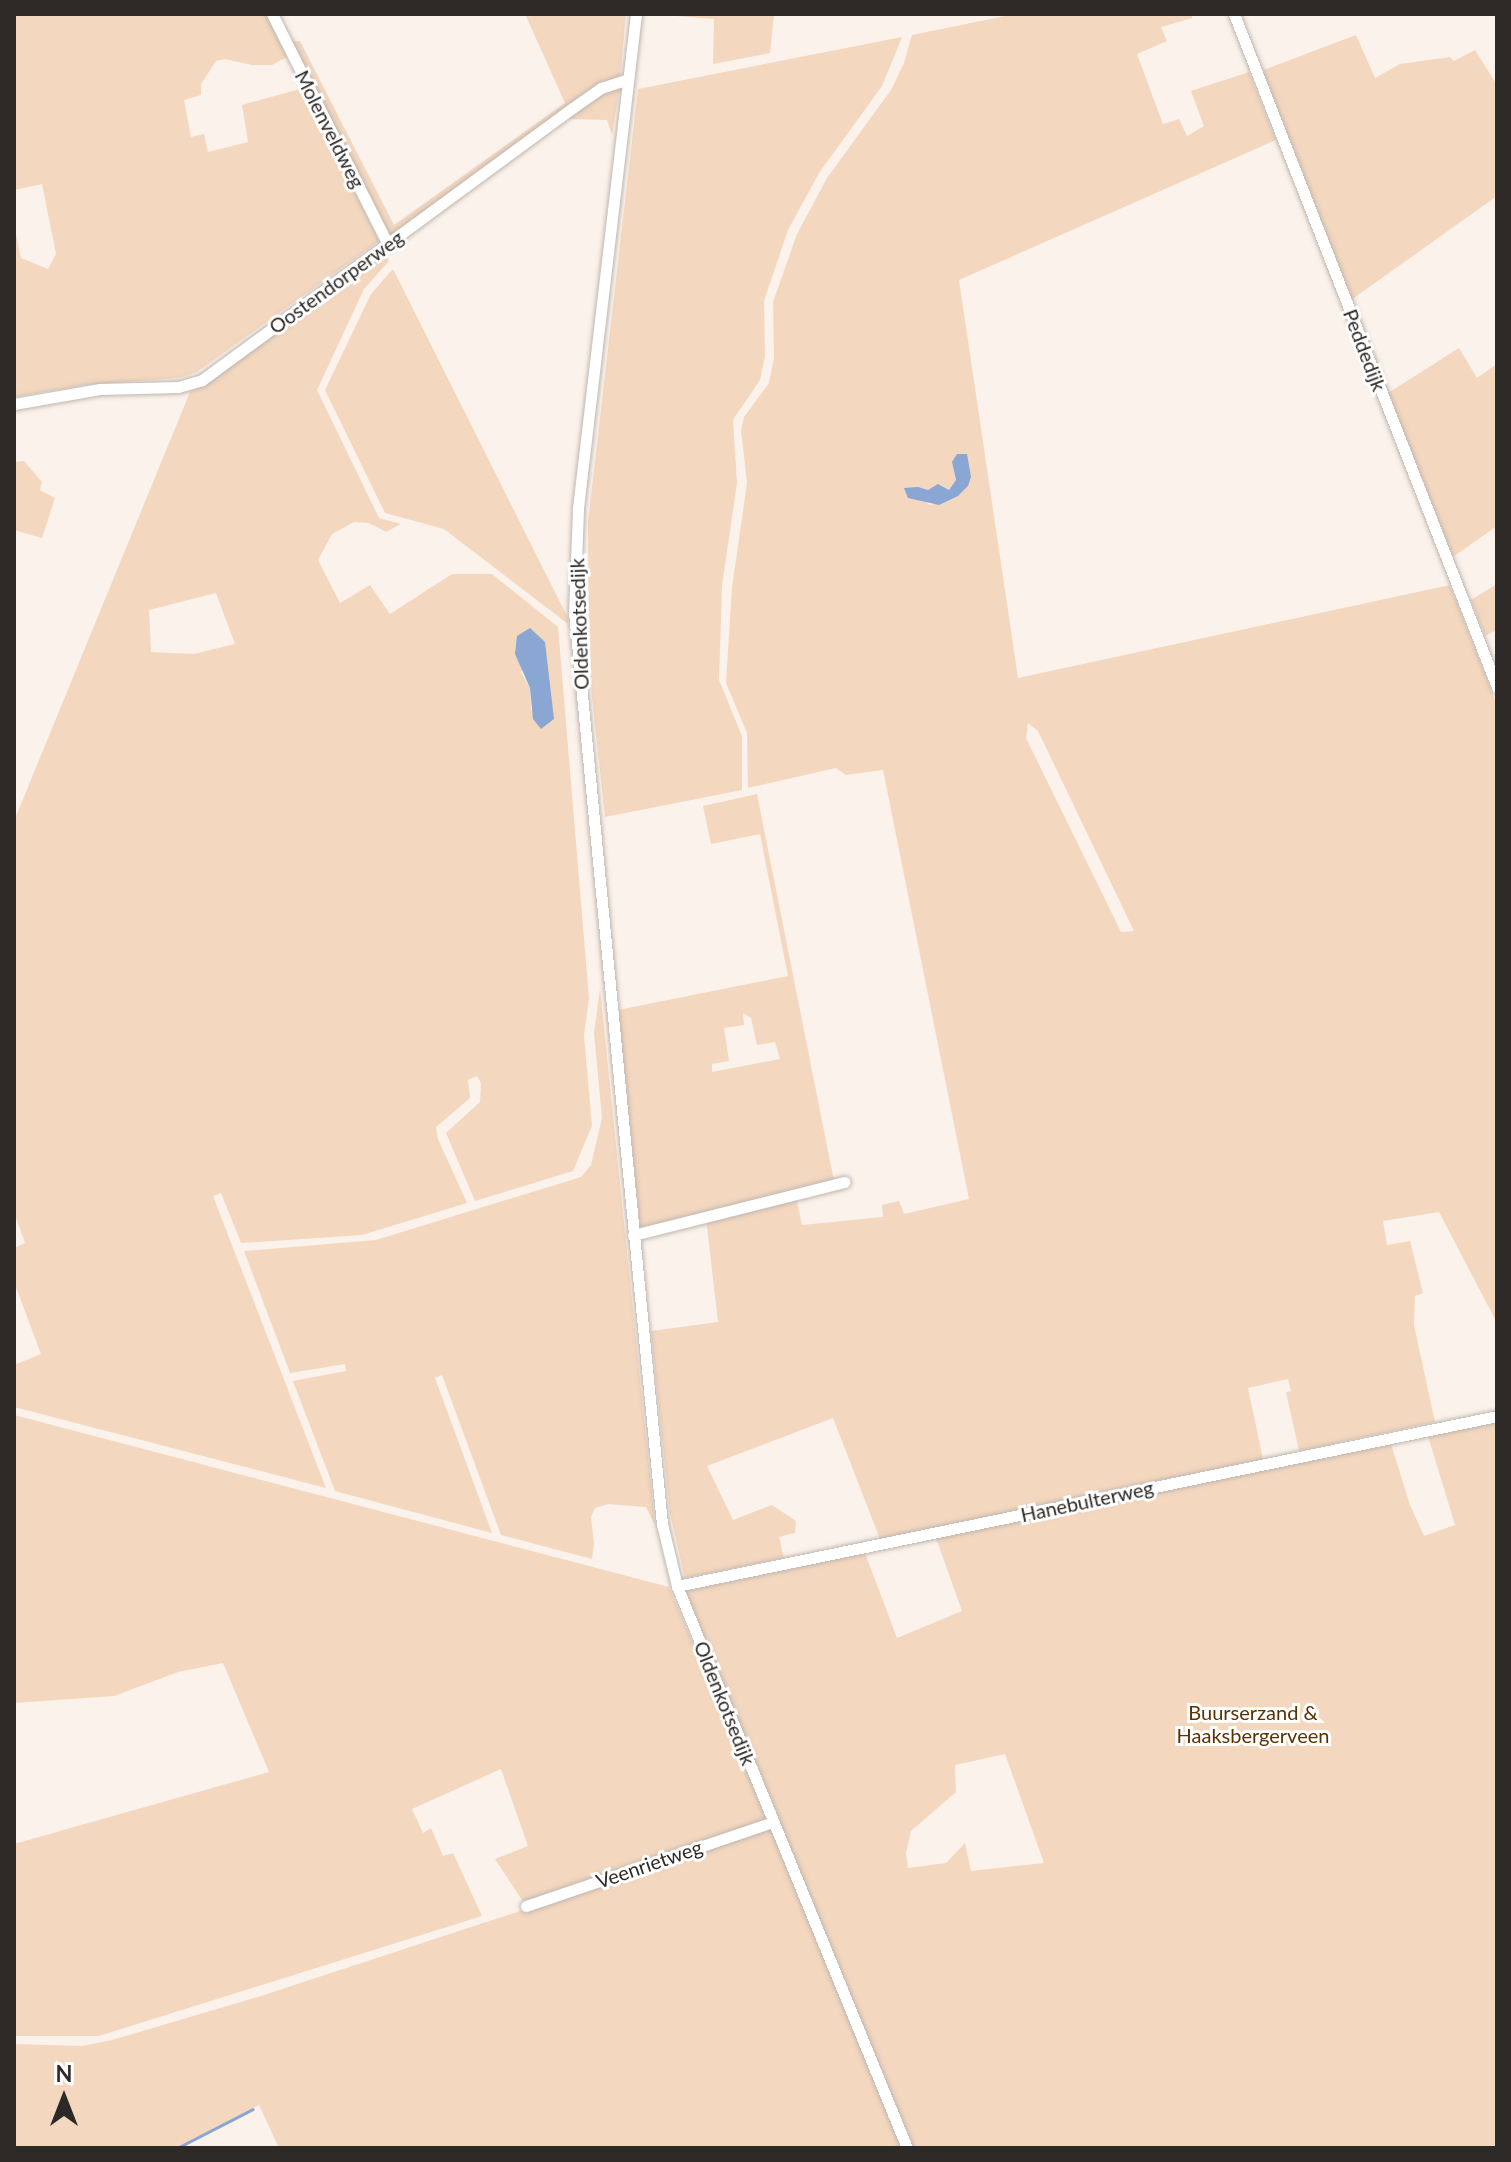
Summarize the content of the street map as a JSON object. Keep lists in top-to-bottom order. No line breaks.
{"streets":{"street":["Molenveldweg","Oostendorperweg","Peddedijk","Oldenkotsedijk","Hanebulterweg","Veenrietweg"]},"crossings":[["Molenveldweg","Oostendorperweg"],["Oostendorperweg","Oldenkotsedijk"],["Oldenkotsedijk","Hanebulterweg"],["Oldenkotsedijk","Veenrietweg"]],"parks":["Buurserzand & Haaksbergerveen"],"north":"top"}
